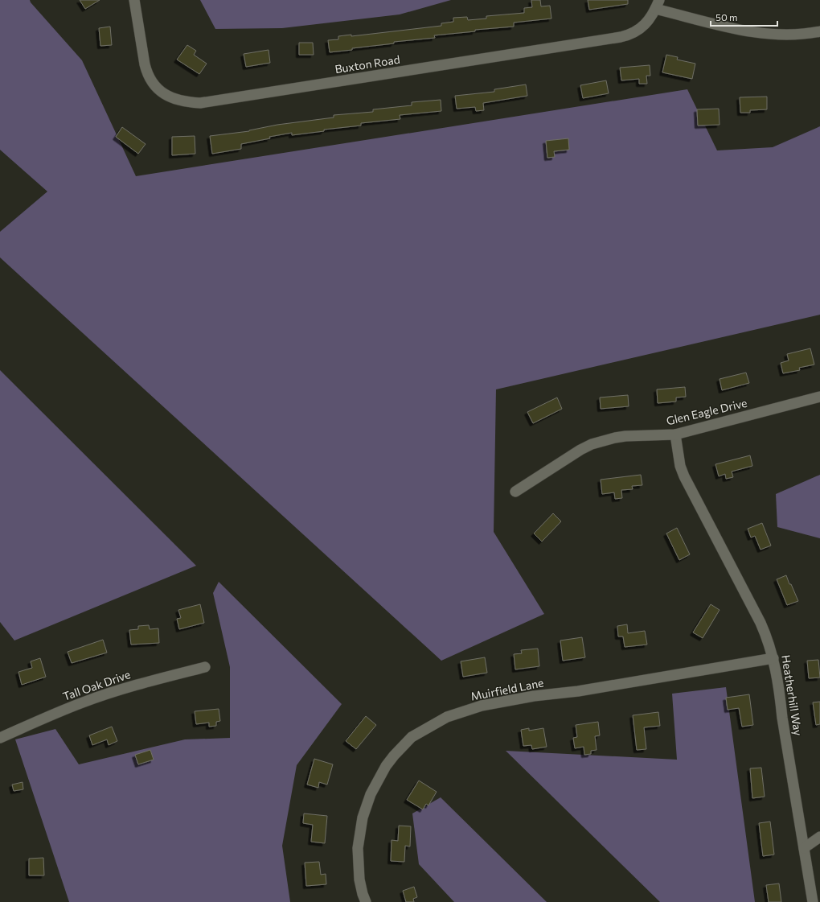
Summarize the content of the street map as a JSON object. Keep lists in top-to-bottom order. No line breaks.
{"streets":{"street":["Buxton Road","Glen Eagle Drive","Tall Oak Drive","Muirfield Lane","Heatherhill Way"]},"crossings":[["Glen Eagle Drive","Heatherhill Way"],["Muirfield Lane","Heatherhill Way"]],"scale_bar":"50 m"}
